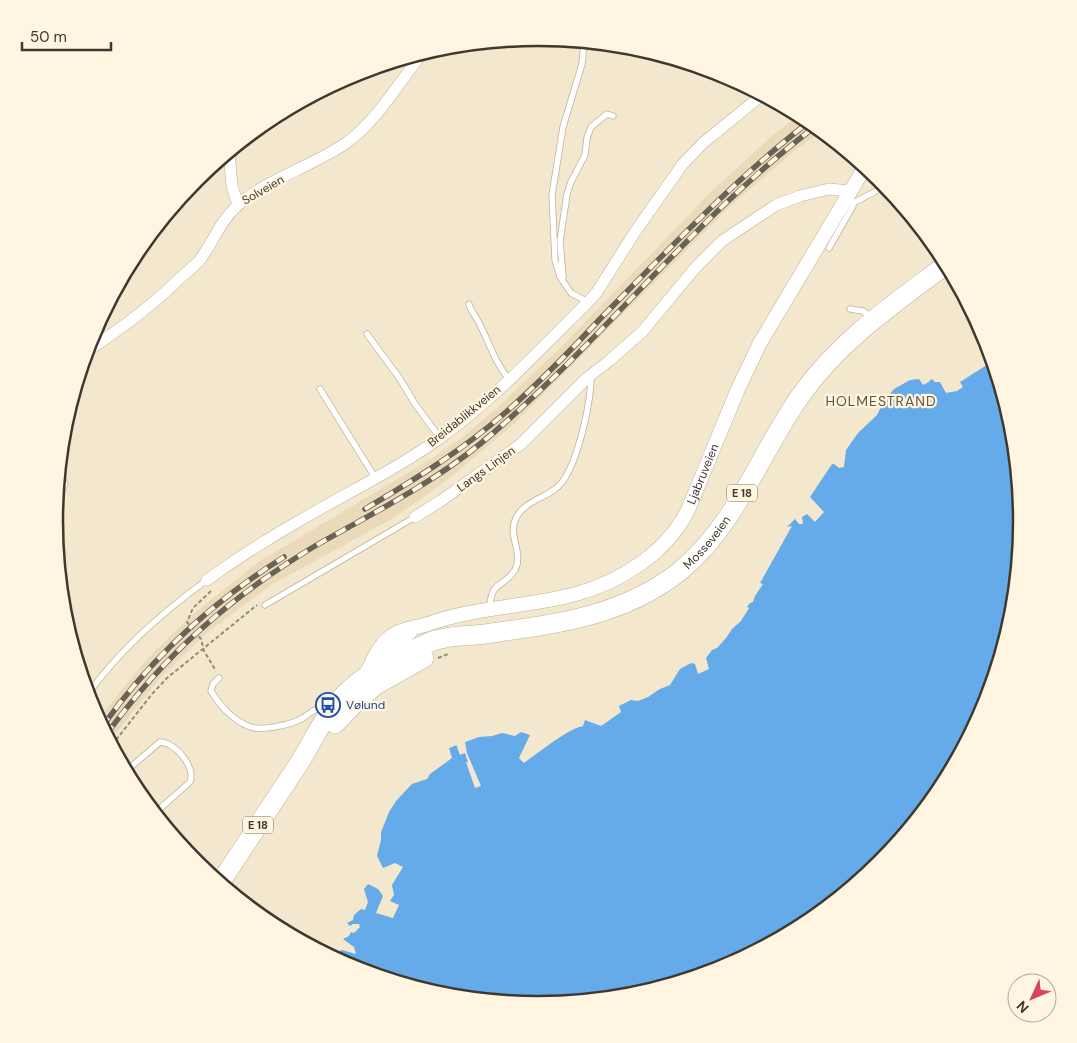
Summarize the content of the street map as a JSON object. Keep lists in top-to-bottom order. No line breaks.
{"streets":{"highway":["E 18","Mosseveien"],"street":["Solveien","Breidablikkveien","Langs Linjen","Ljabruveien"]},"crossings":[["Langs Linjen","Ljabruveien"],["Ljabruveien","Mosseveien"]],"districts":["HOLMESTRAND"],"places":{"bus stop":["Vølund"]},"scale_bar":"50 m","north":"bottom left"}
